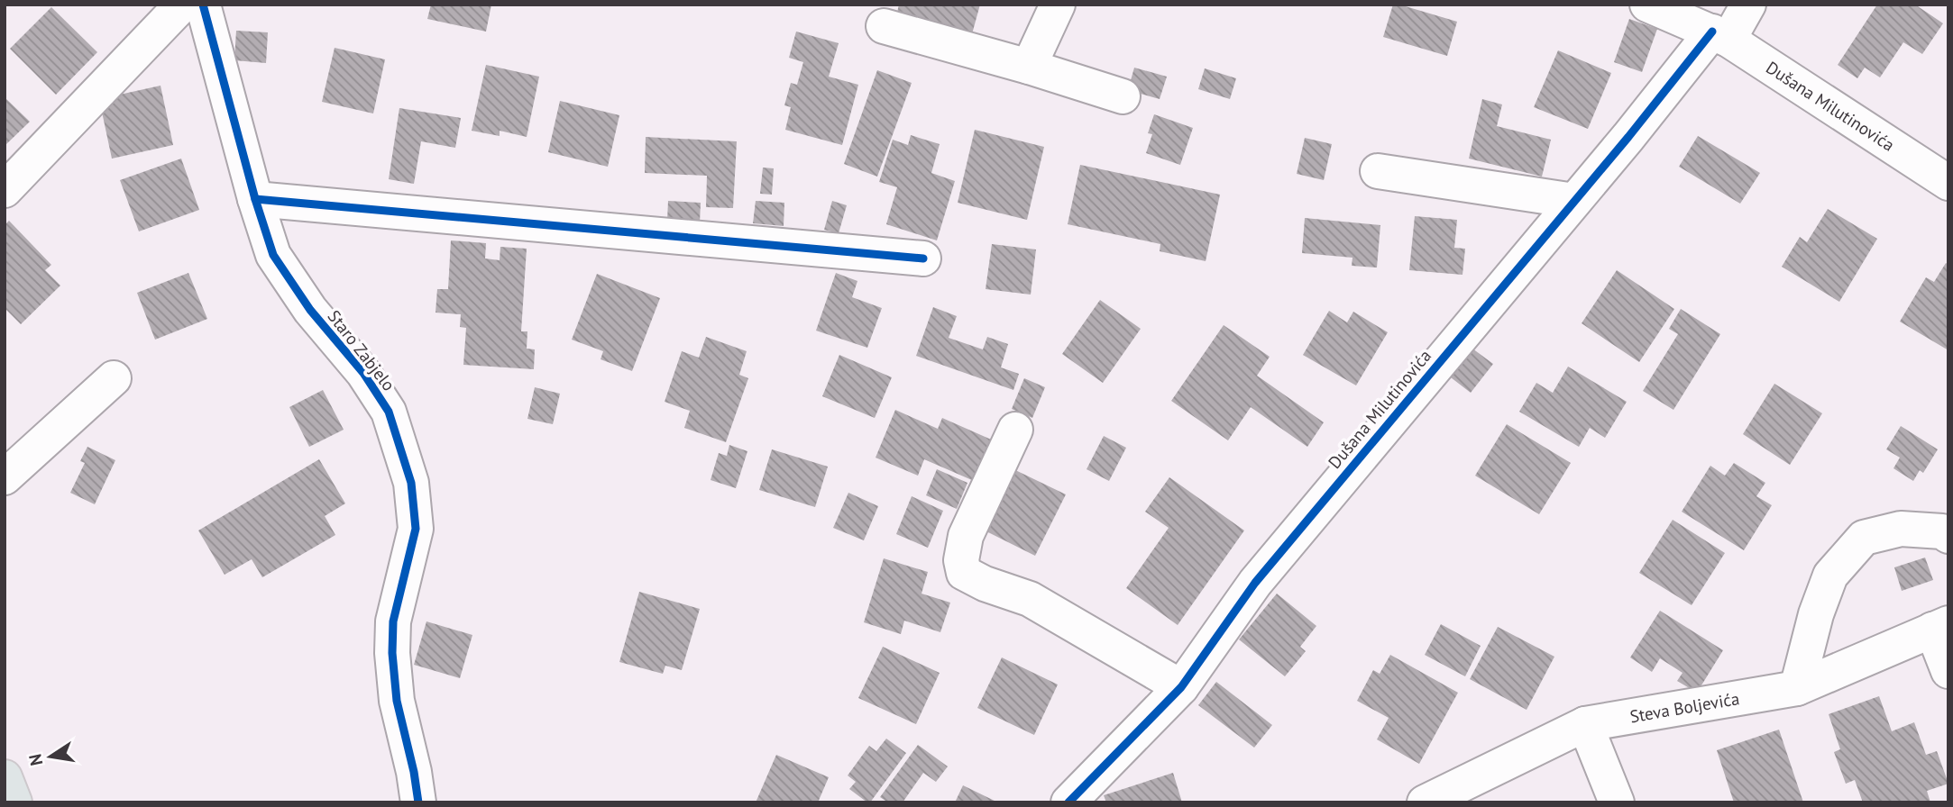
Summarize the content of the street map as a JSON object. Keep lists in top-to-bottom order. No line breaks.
{"streets":{"street":["Dušana Milutinovića","Staro Zabjelo","Steva Boljevića"]},"north":"left"}
